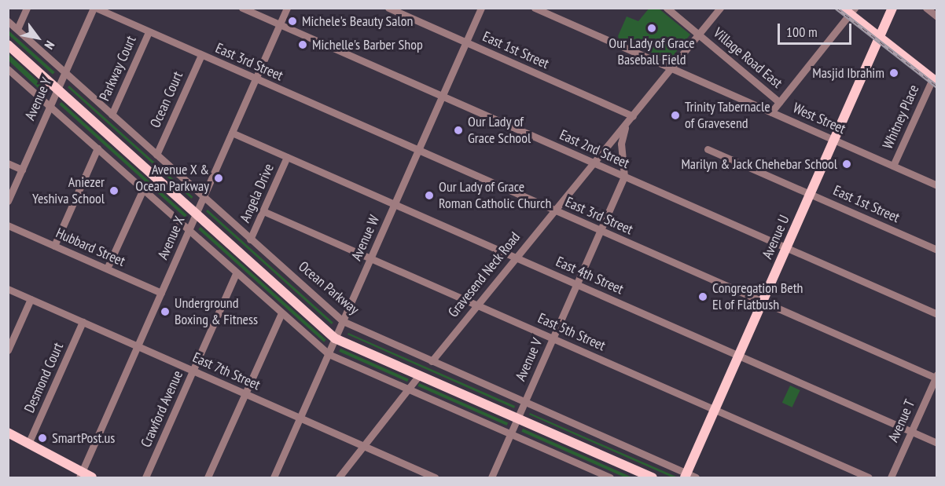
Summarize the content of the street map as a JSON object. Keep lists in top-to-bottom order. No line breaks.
{"streets":{"main road":["Avenue U"],"street":["East 1st Street","Village Road East","East 3rd Street","Parkway Court","Avenue Y","Ocean Court","Whitney Place","West Street","East 2nd Street","Angela Drive","Avenue X","Avenue W","Hubbard Street","Gravesend Neck Road","East 4th Street","Ocean Parkway","East 5th Street","Avenue V","East 7th Street","Desmond Court","Crawford Avenue","Avenue T"]},"crossings":[["East 1st Street","Avenue U"],["East 1st Street","Avenue W"],["East 1st Street","Gravesend Neck Road"],["East 1st Street","Avenue V"],["Village Road East","West Street"],["Village Road East","Gravesend Neck Road"],["East 3rd Street","Parkway Court"],["East 3rd Street","Avenue Y"],["East 3rd Street","Ocean Court"],["East 3rd Street","Avenue U"],["East 3rd Street","Avenue X"],["East 3rd Street","Avenue W"],["East 3rd Street","Gravesend Neck Road"],["East 3rd Street","Avenue V"],["East 3rd Street","Avenue T"],["Parkway Court","Ocean Parkway"],["Avenue Y","Ocean Parkway"],["Ocean Court","Ocean Parkway"],["Whitney Place","West Street"],["West Street","Avenue U"],["West Street","Gravesend Neck Road"],["East 2nd Street","Avenue U"],["East 2nd Street","Avenue X"],["East 2nd Street","Avenue W"],["East 2nd Street","Gravesend Neck Road"],["East 2nd Street","Avenue V"],["Angela Drive","East 4th Street"],["Angela Drive","Ocean Parkway"],["Angela Drive","East 5th Street"],["Avenue U","East 4th Street"],["Avenue U","Ocean Parkway"],["Avenue U","East 5th Street"],["Avenue X","Hubbard Street"],["Avenue X","East 4th Street"],["Avenue X","Ocean Parkway"],["Avenue X","East 7th Street"],["Avenue W","East 4th Street"],["Avenue W","Ocean Parkway"],["Avenue W","East 5th Street"],["Avenue W","East 7th Street"],["Gravesend Neck Road","East 4th Street"],["Gravesend Neck Road","Ocean Parkway"],["Gravesend Neck Road","East 5th Street"],["Gravesend Neck Road","Avenue V"],["East 4th Street","Avenue V"],["East 4th Street","Avenue T"],["Ocean Parkway","Avenue V"],["East 5th Street","Avenue V"],["East 7th Street","Desmond Court"],["East 7th Street","Crawford Avenue"]],"places":["Michele's Beauty Salon","Our Lady of Grace Baseball Field","Michelle's Barber Shop","Masjid Ibrahim","Trinity Tabernacle of Gravesend","Our Lady of Grace School","Marilyn & Jack Chehebar School","Avenue X & Ocean Parkway","Aniezer Yeshiva School","Our Lady of Grace Roman Catholic Church","Congregation Beth El of Flatbush","Underground Boxing & Fitness","SmartPost.us"],"scale_bar":"100 m","north":"bottom right"}
